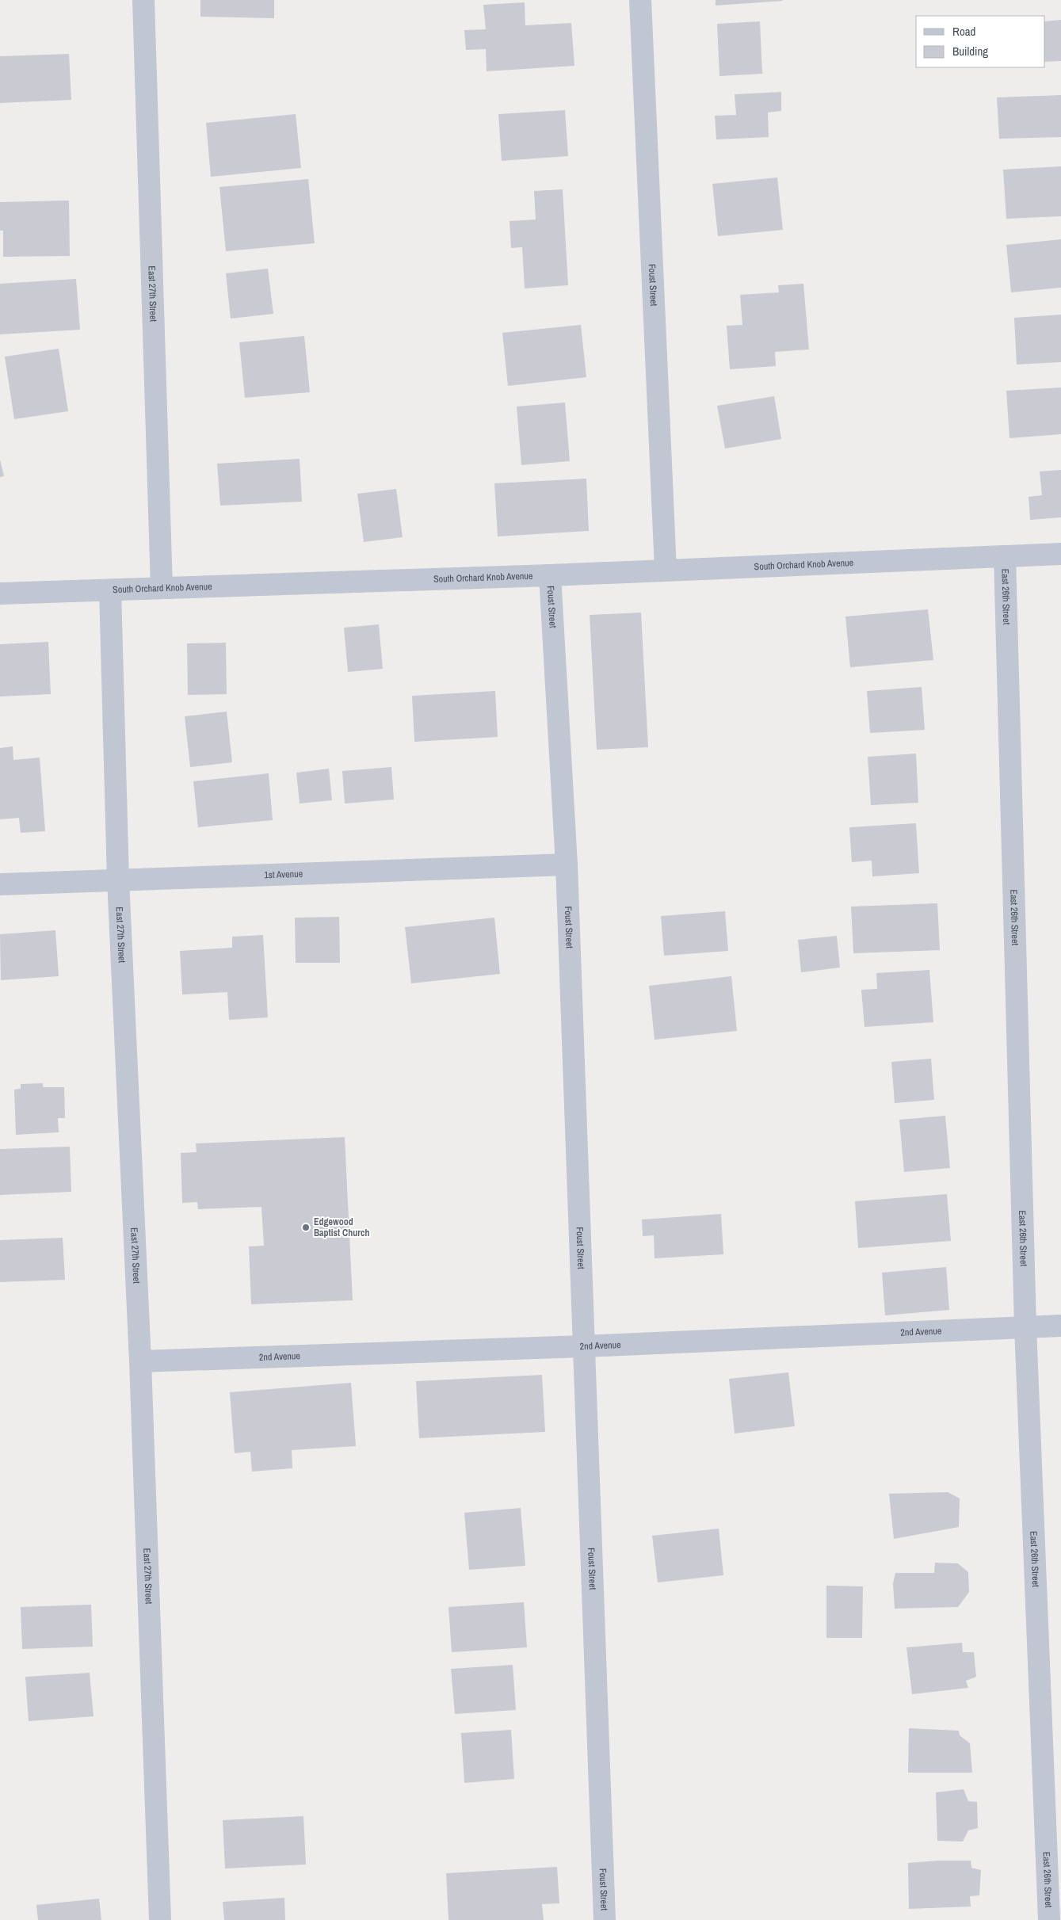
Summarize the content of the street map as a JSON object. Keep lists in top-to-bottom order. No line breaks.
{"streets":{"street":["Foust Street","East 27th Street","South Orchard Knob Avenue","East 26th Street","1st Avenue","2nd Avenue"]},"crossings":[["Foust Street","South Orchard Knob Avenue"],["Foust Street","1st Avenue"],["Foust Street","2nd Avenue"],["East 27th Street","South Orchard Knob Avenue"],["East 27th Street","1st Avenue"],["East 27th Street","2nd Avenue"],["South Orchard Knob Avenue","East 26th Street"],["East 26th Street","2nd Avenue"]],"places":["Edgewood Baptist Church"],"legend":["Road","Building"]}
